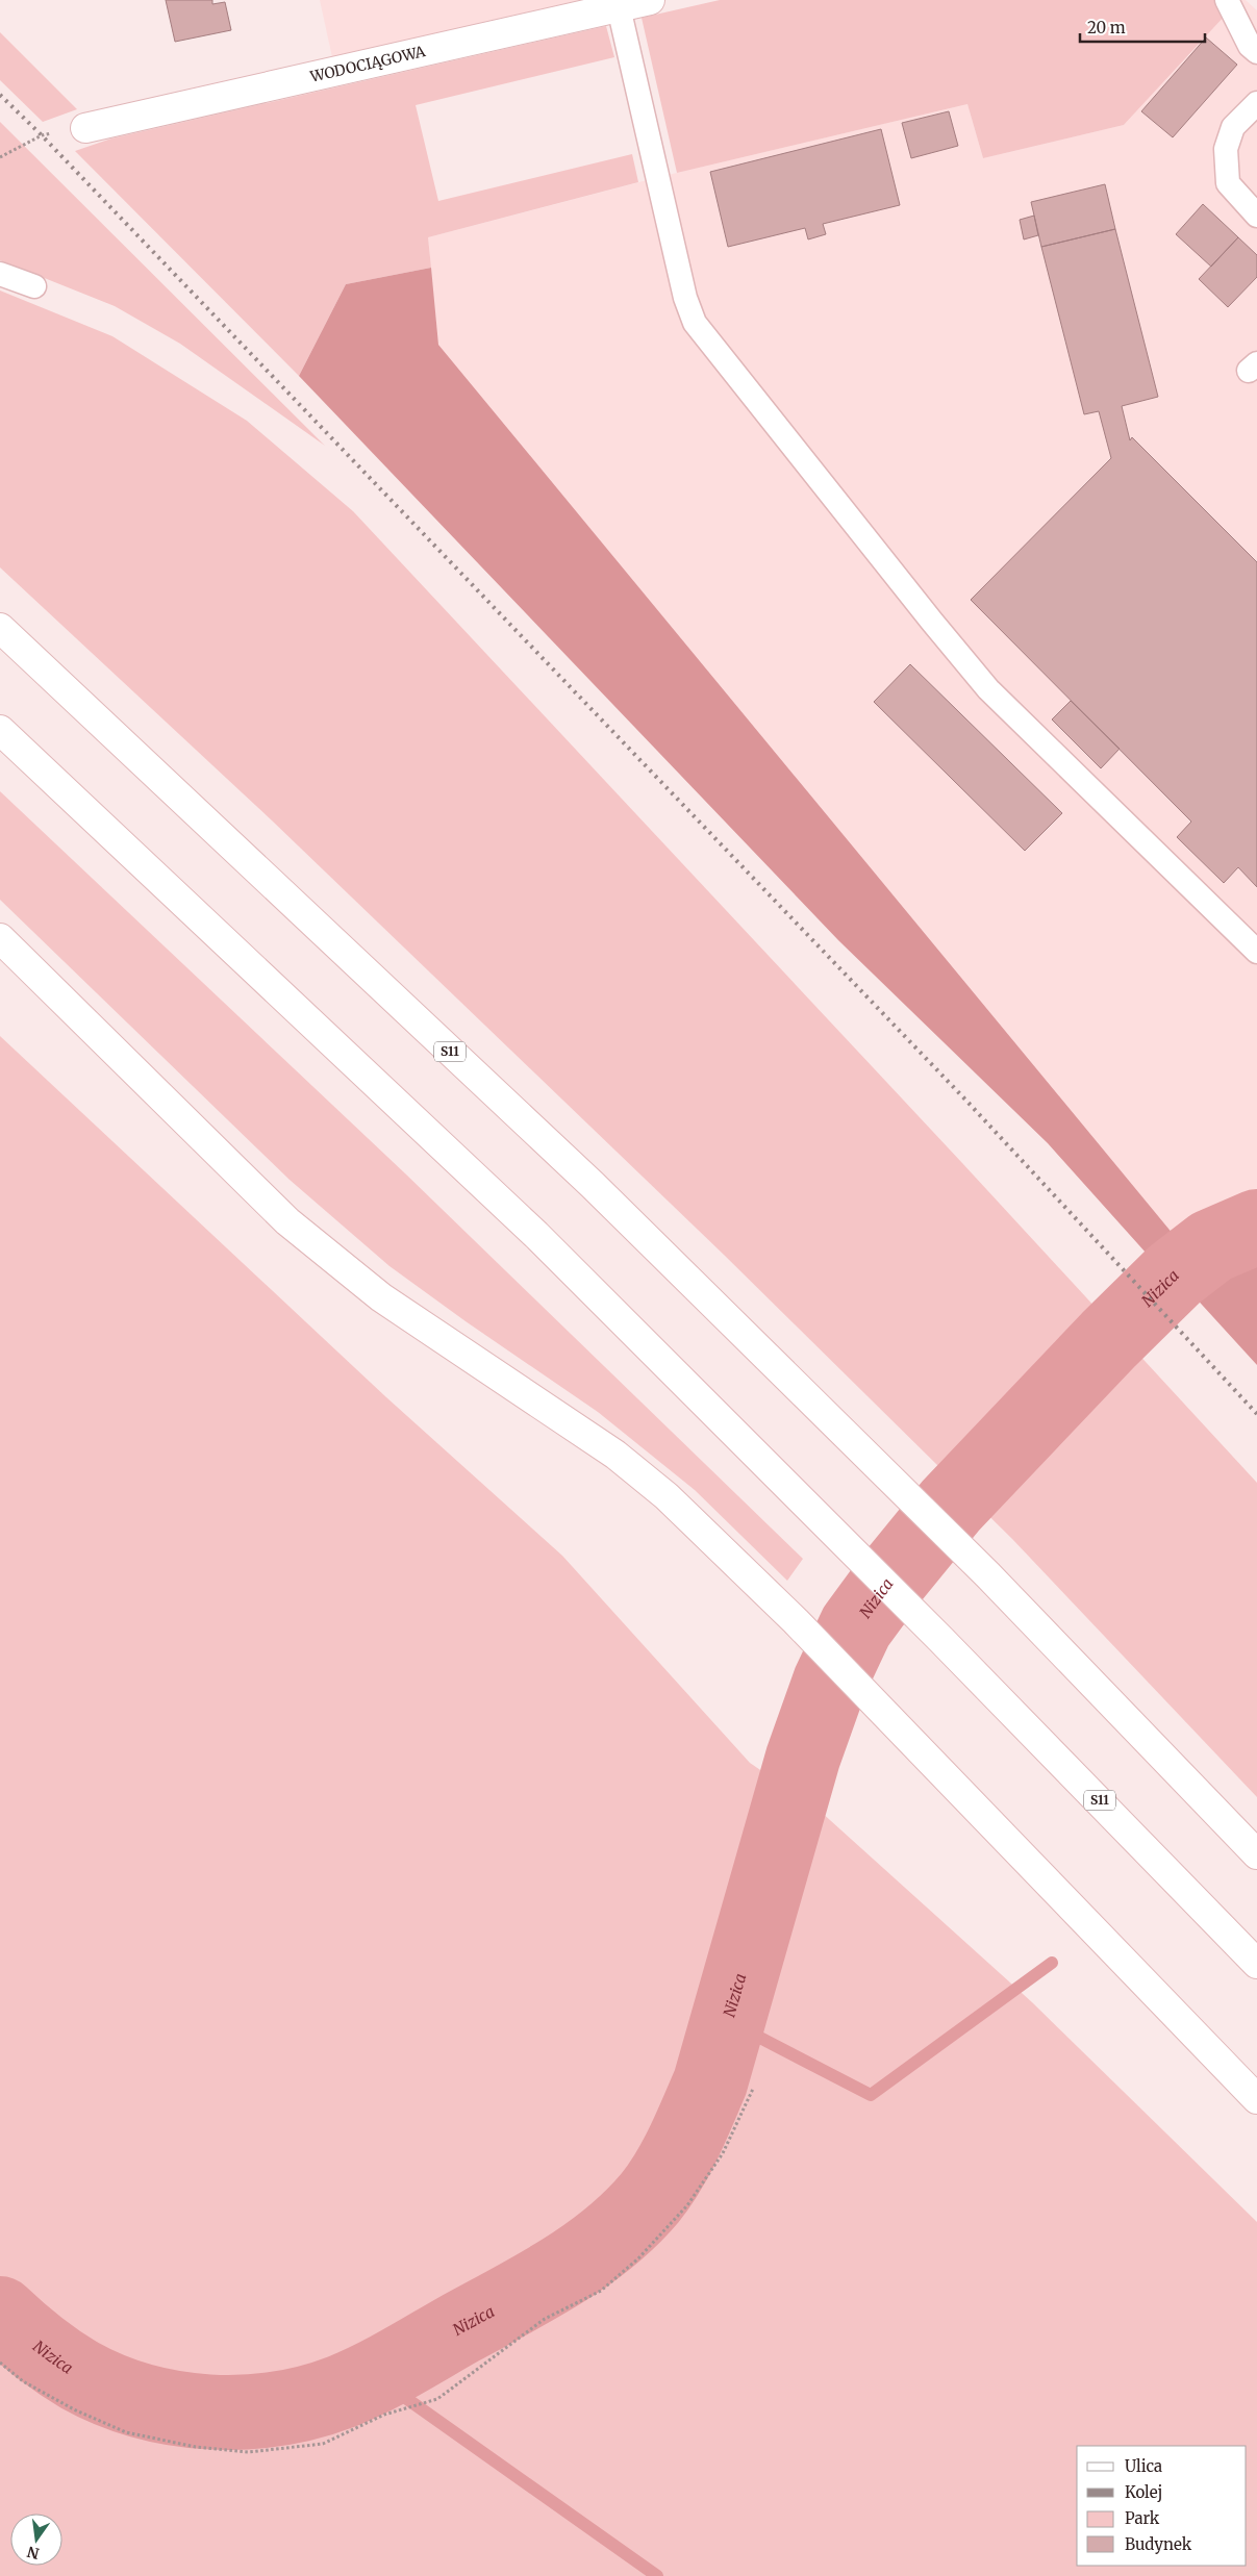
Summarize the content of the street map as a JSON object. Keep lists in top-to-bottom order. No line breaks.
{"streets":{"main road":["WODOCIĄGOWA","S11"]},"water":["Nizica"],"legend":["Ulica","Kolej","Park","Budynek"],"scale_bar":"20 m","north":"bottom"}
